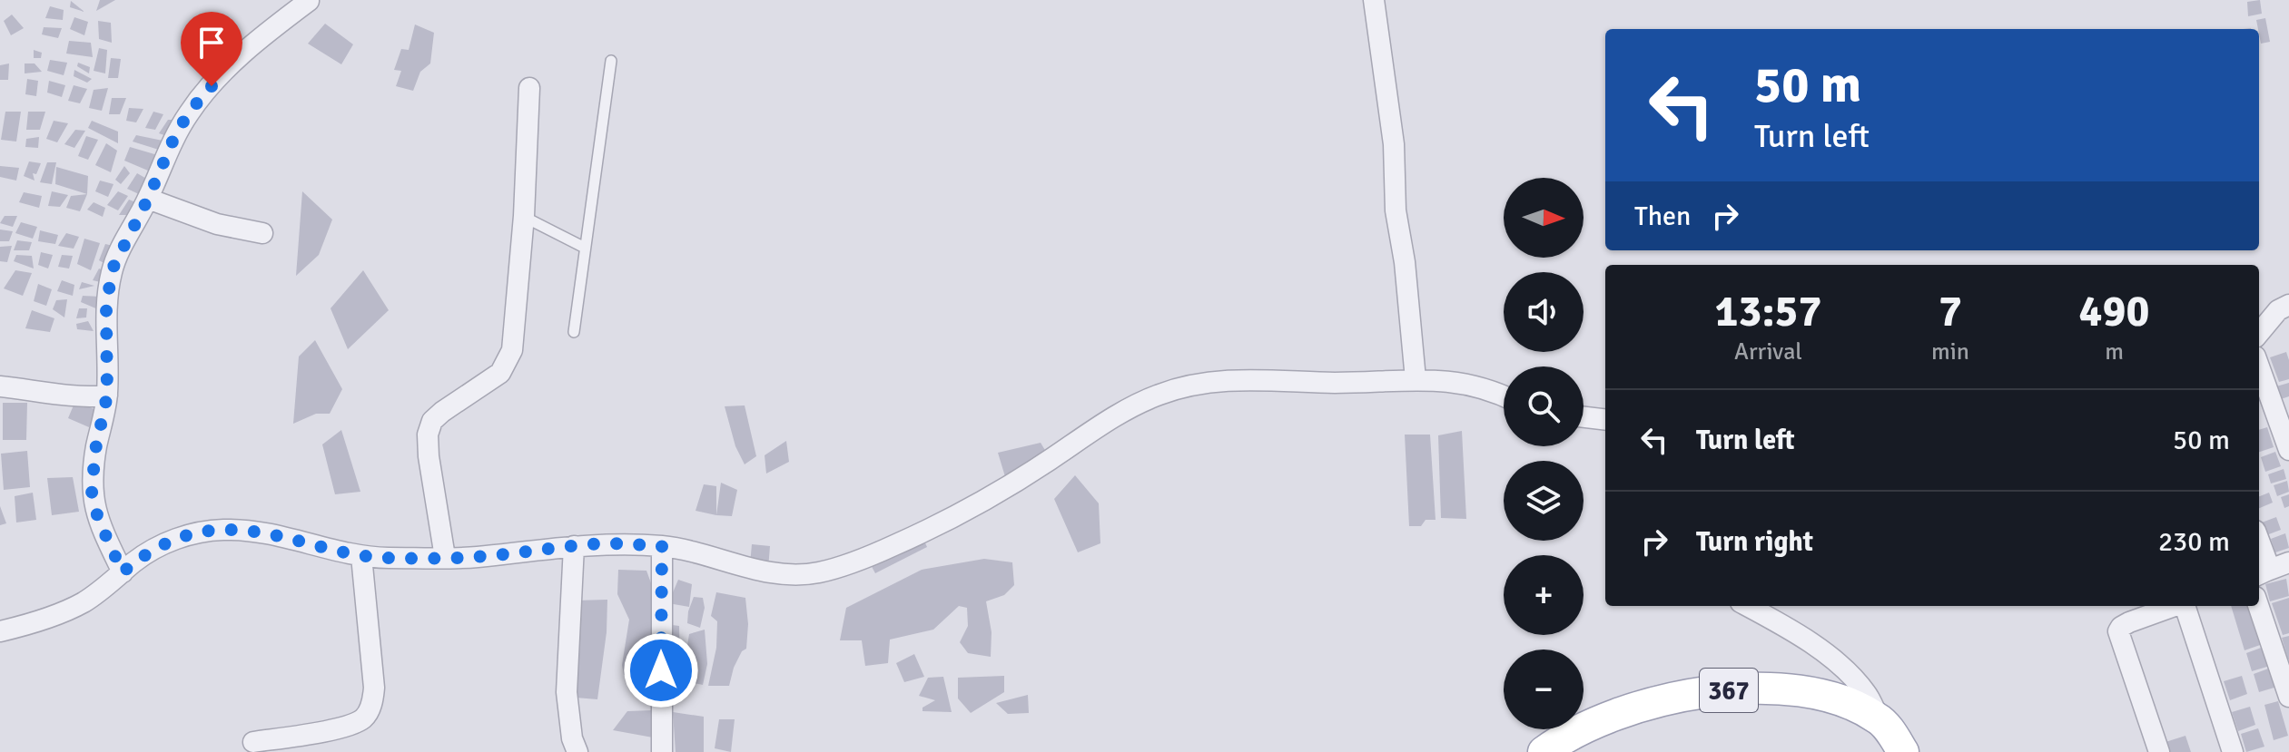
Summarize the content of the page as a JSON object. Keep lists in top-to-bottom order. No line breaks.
{"streets":{"main road":["367"]},"north":"right","page":{"turn":["50 m","Turn left"],"map_buttons":["+","−"],"then":"Then","eta":["13:57","Arrival","7","min","490","m"],"list":[{"name":"Turn left","value":"50 m"},{"name":"Turn right","value":"230 m"}]}}
